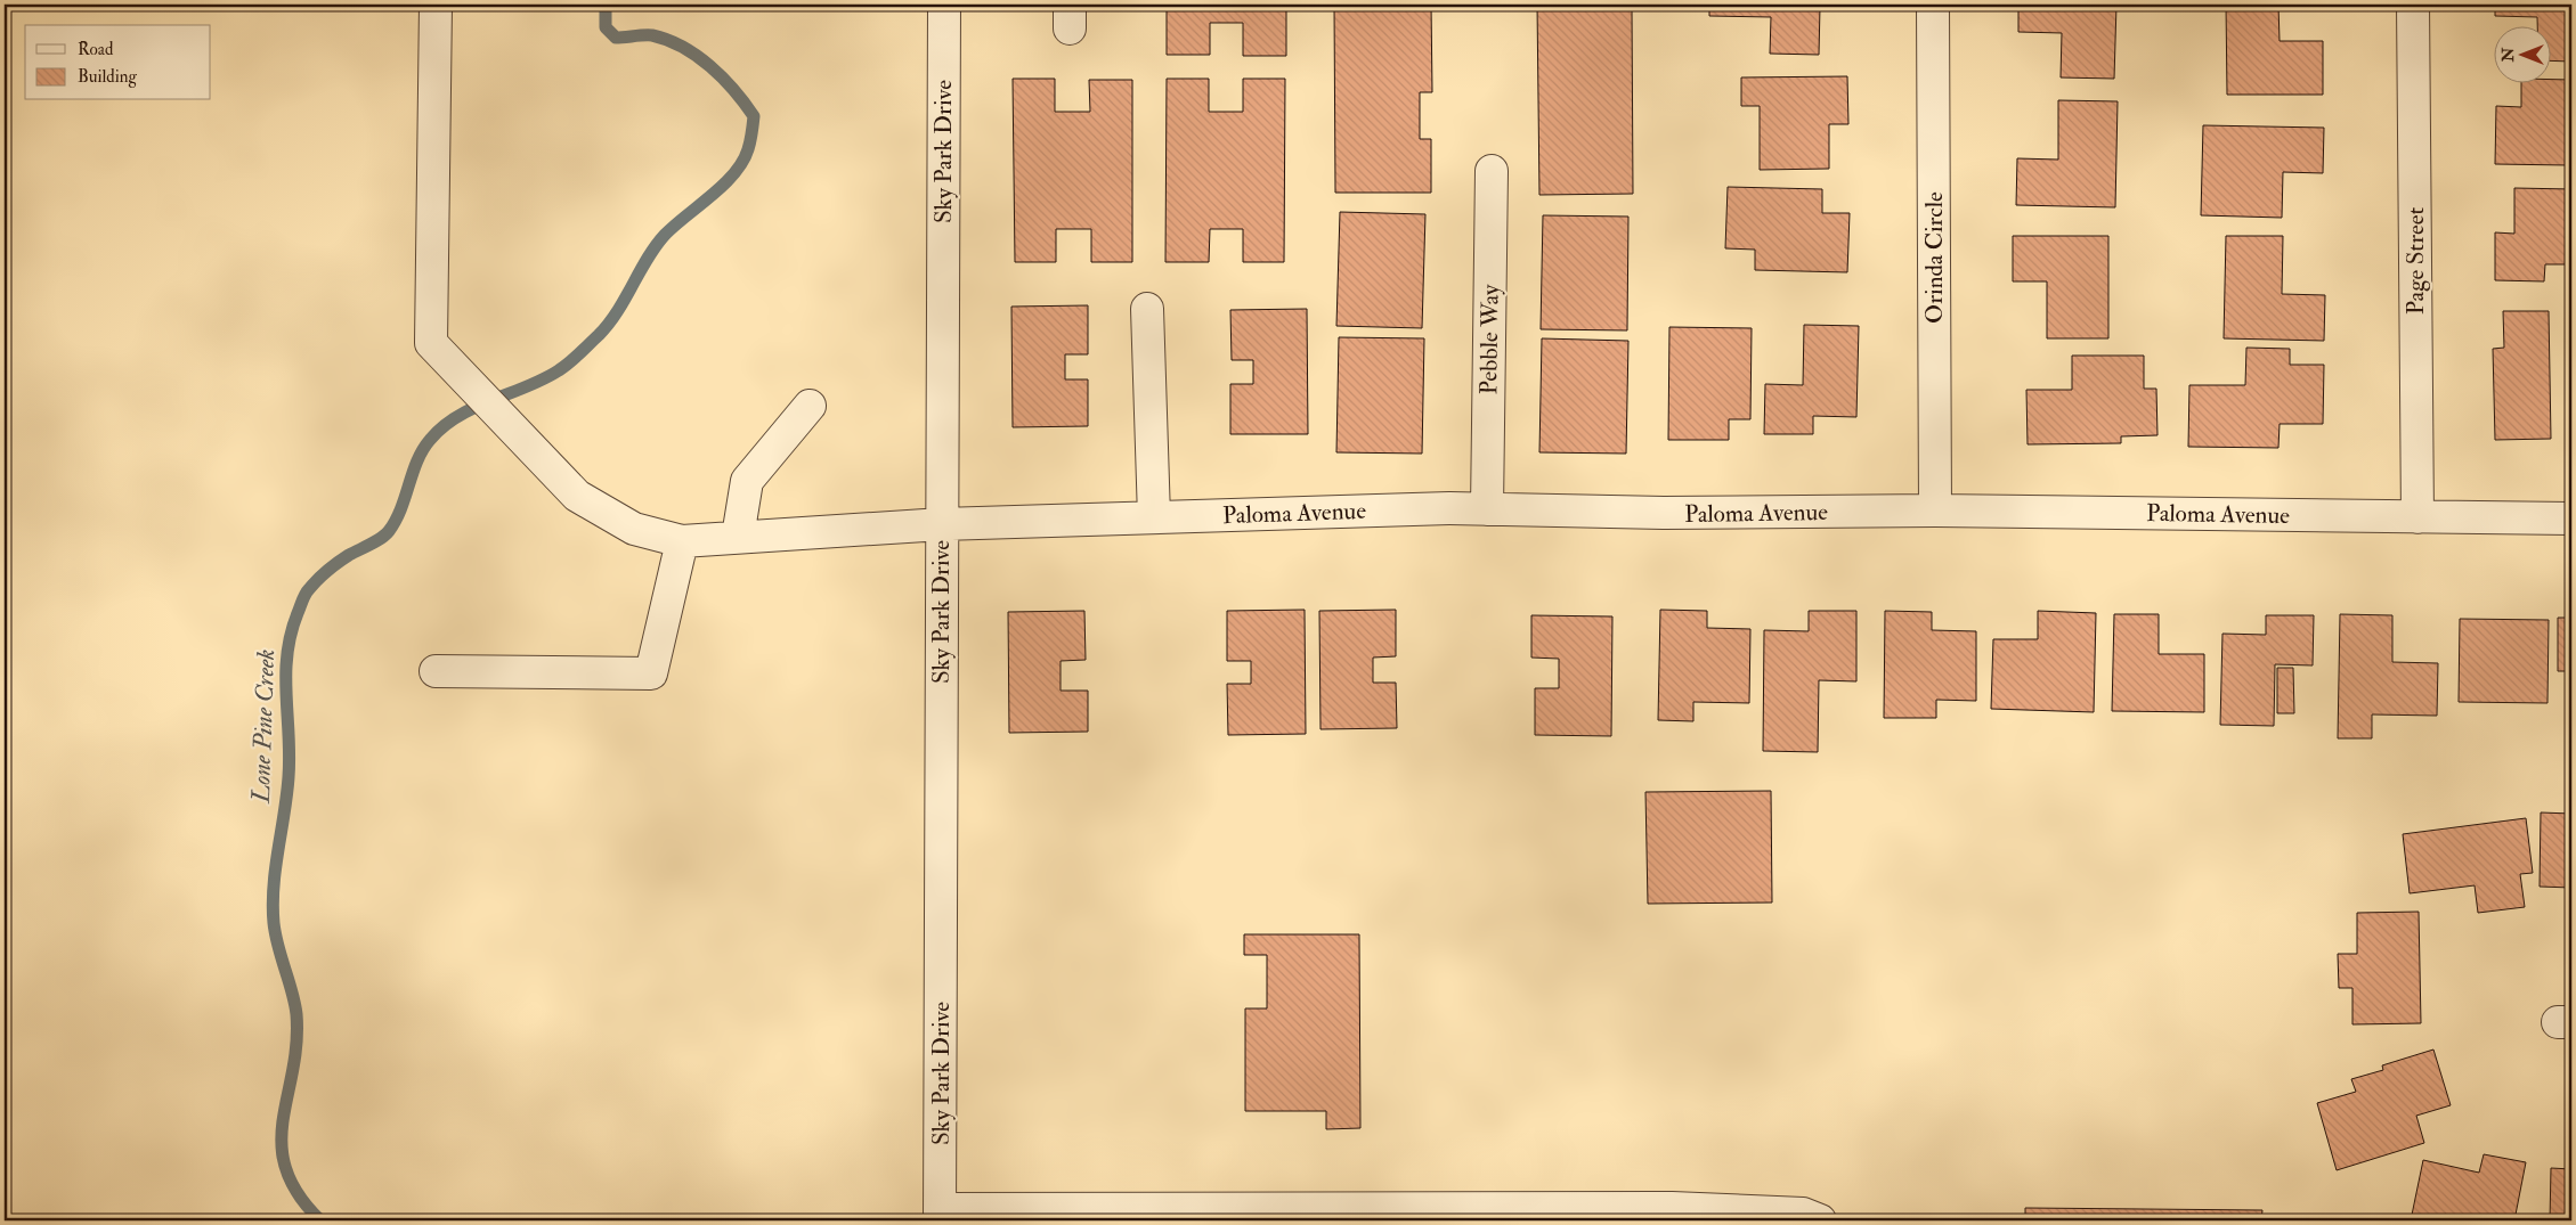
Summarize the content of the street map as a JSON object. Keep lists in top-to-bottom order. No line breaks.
{"streets":{"street":["Sky Park Drive","Orinda Circle","Page Street","Pebble Way","Paloma Avenue"]},"crossings":[["Sky Park Drive","Paloma Avenue"],["Orinda Circle","Paloma Avenue"],["Page Street","Paloma Avenue"],["Pebble Way","Paloma Avenue"]],"water":["Lone Pine Creek"],"legend":["Road","Building"],"north":"left"}
